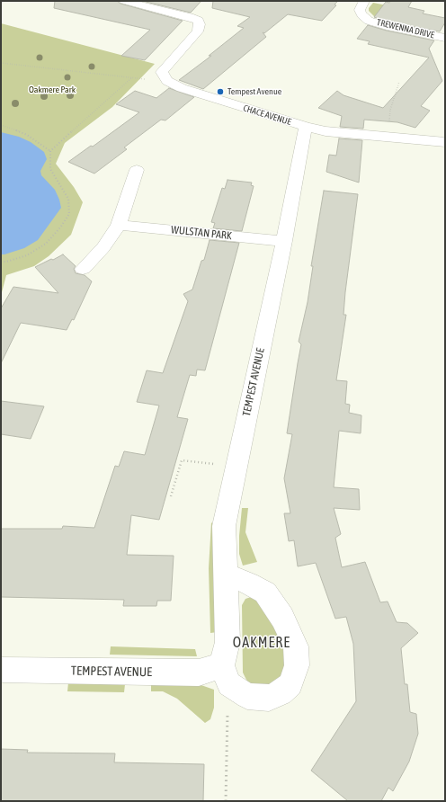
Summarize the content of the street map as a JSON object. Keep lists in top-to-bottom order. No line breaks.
{"streets":{"street":["TREWENNA DRIVE","CHACE AVENUE","WULSTAN PARK","TEMPEST AVENUE"]},"crossings":[["CHACE AVENUE","TEMPEST AVENUE"],["WULSTAN PARK","TEMPEST AVENUE"]],"districts":["OAKMERE"],"parks":["Oakmere Park"],"places":["Tempest Avenue"]}
